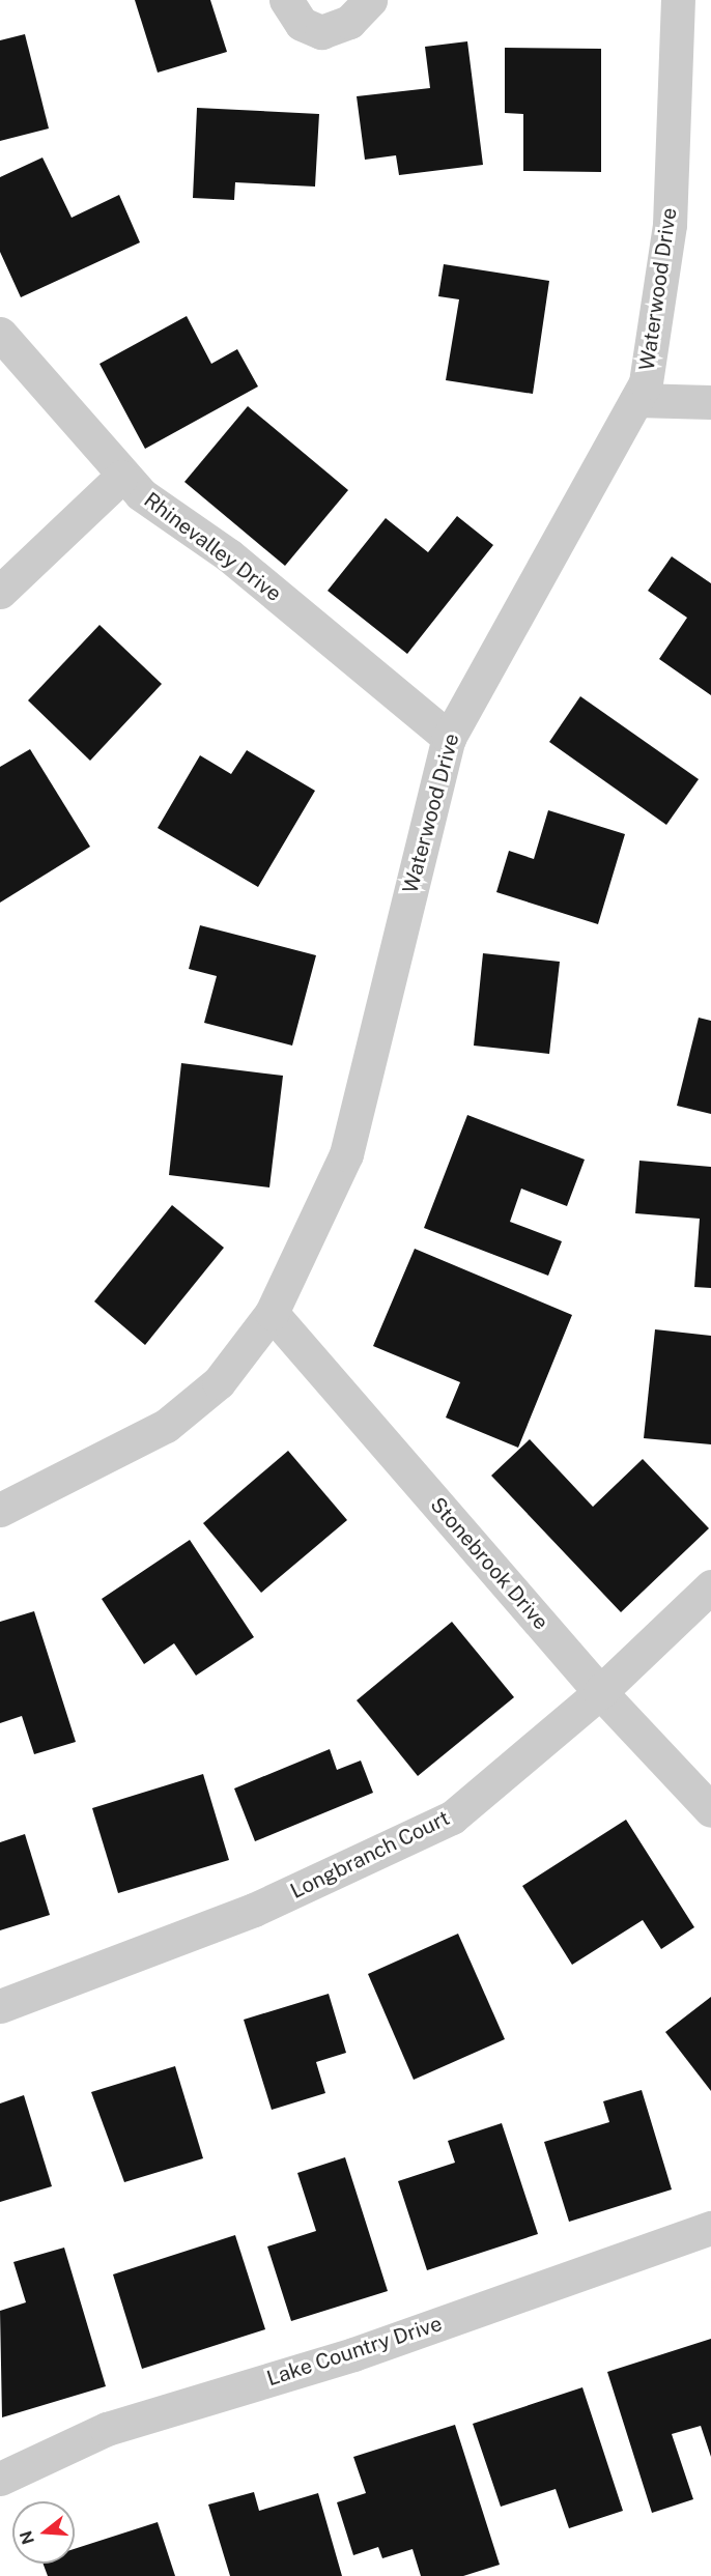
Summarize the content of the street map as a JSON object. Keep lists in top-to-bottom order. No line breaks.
{"streets":{"street":["Waterwood Drive","Rhinevalley Drive","Stonebrook Drive","Longbranch Court","Lake Country Drive"]},"crossings":[["Waterwood Drive","Rhinevalley Drive"],["Waterwood Drive","Stonebrook Drive"],["Stonebrook Drive","Longbranch Court"]],"north":"left"}
